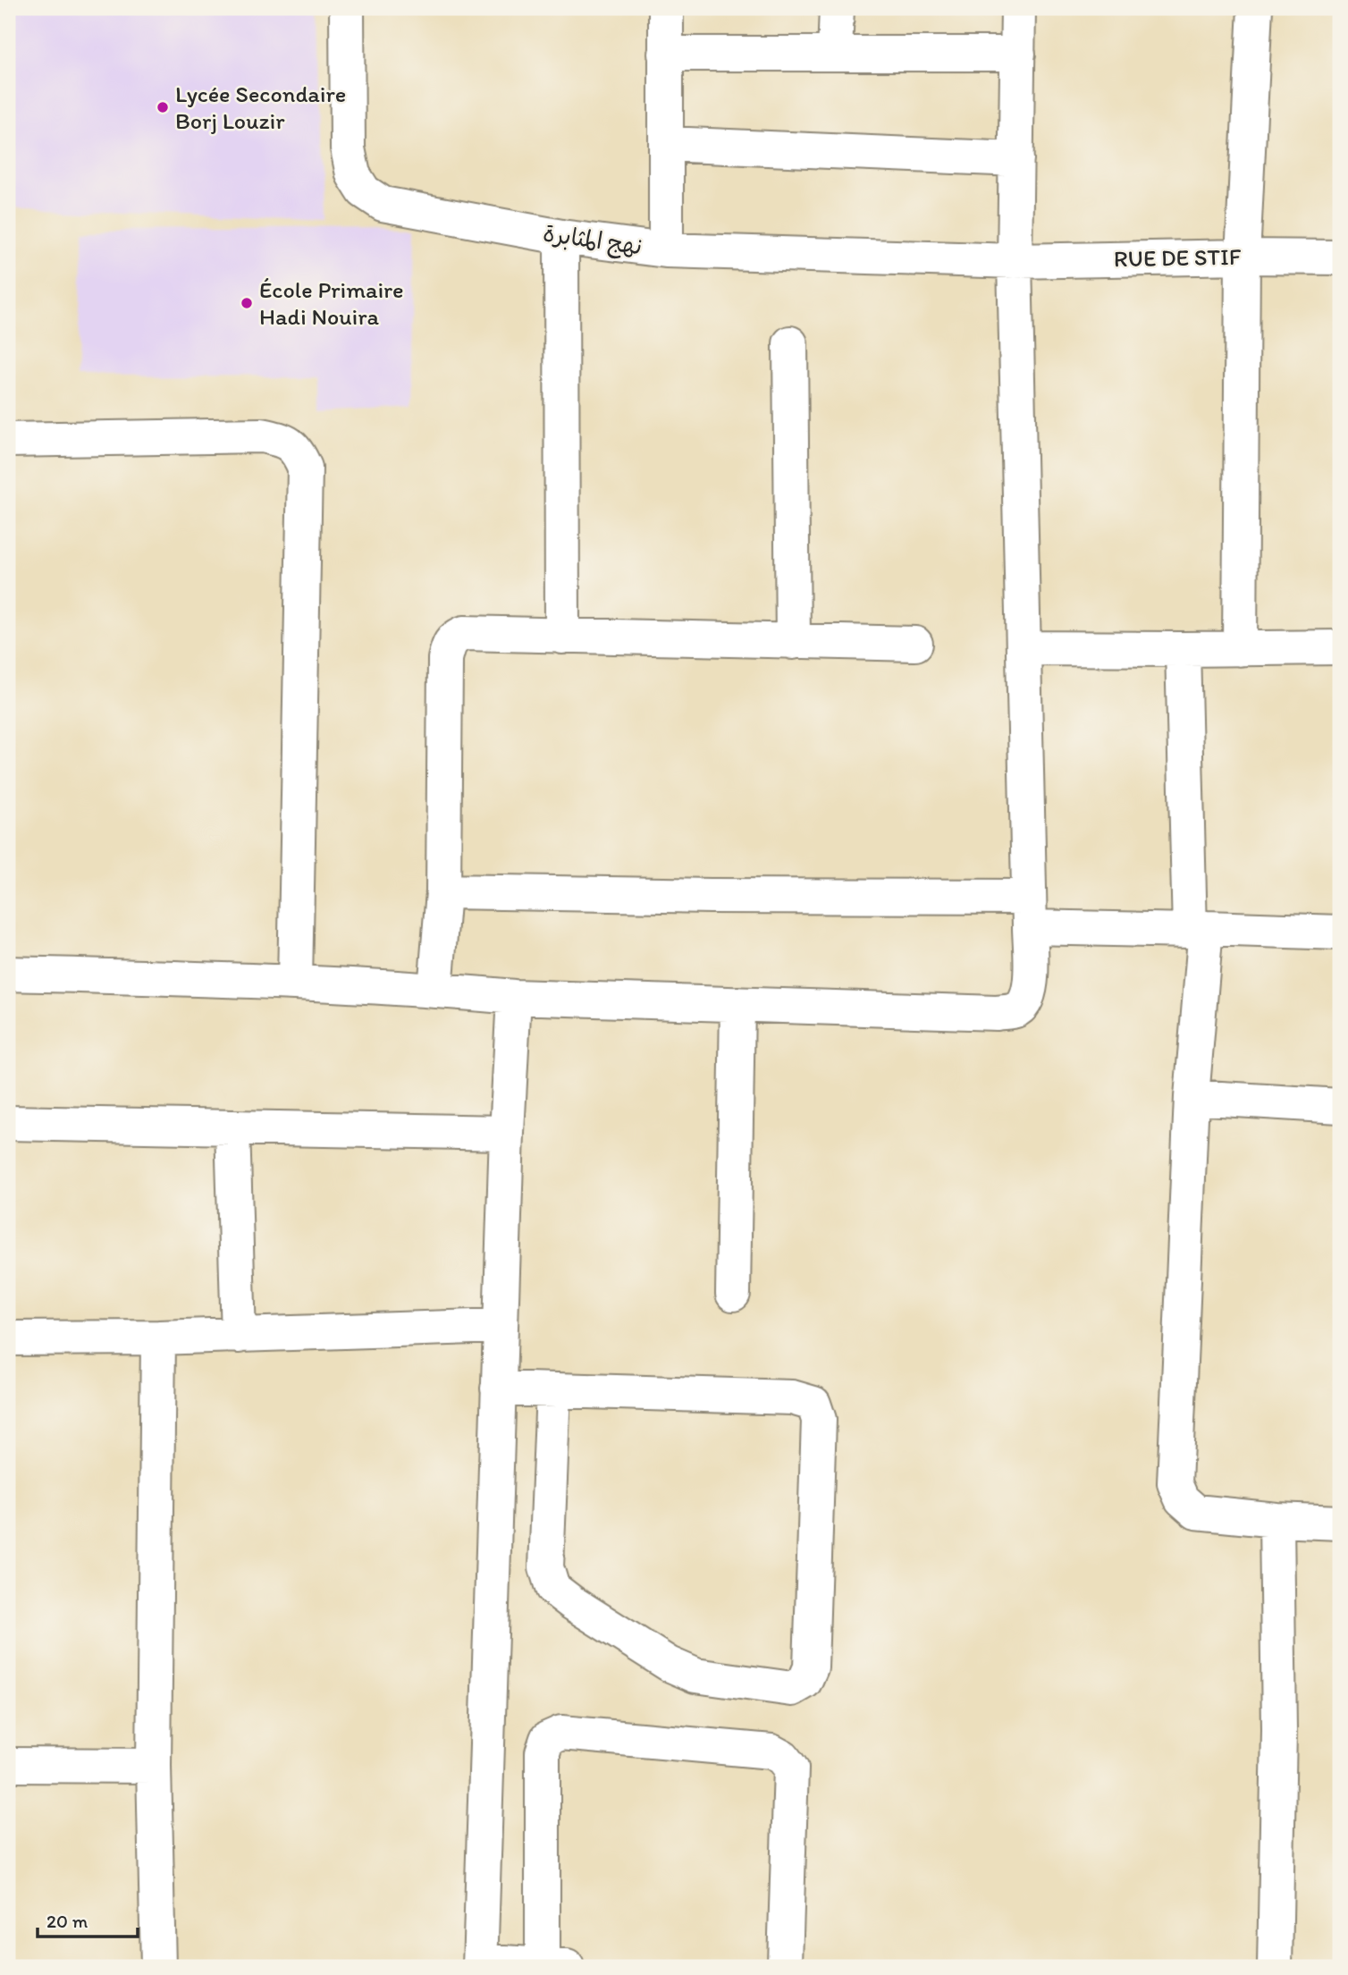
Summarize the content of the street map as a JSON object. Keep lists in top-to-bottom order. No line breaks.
{"streets":{"street":["نهج المثابرة","RUE DE STIF"]},"crossings":[["نهج المثابرة","RUE DE STIF"]],"places":["Lycée Secondaire Borj Louzir","École Primaire Hadi Nouira"],"scale_bar":"20 m"}
